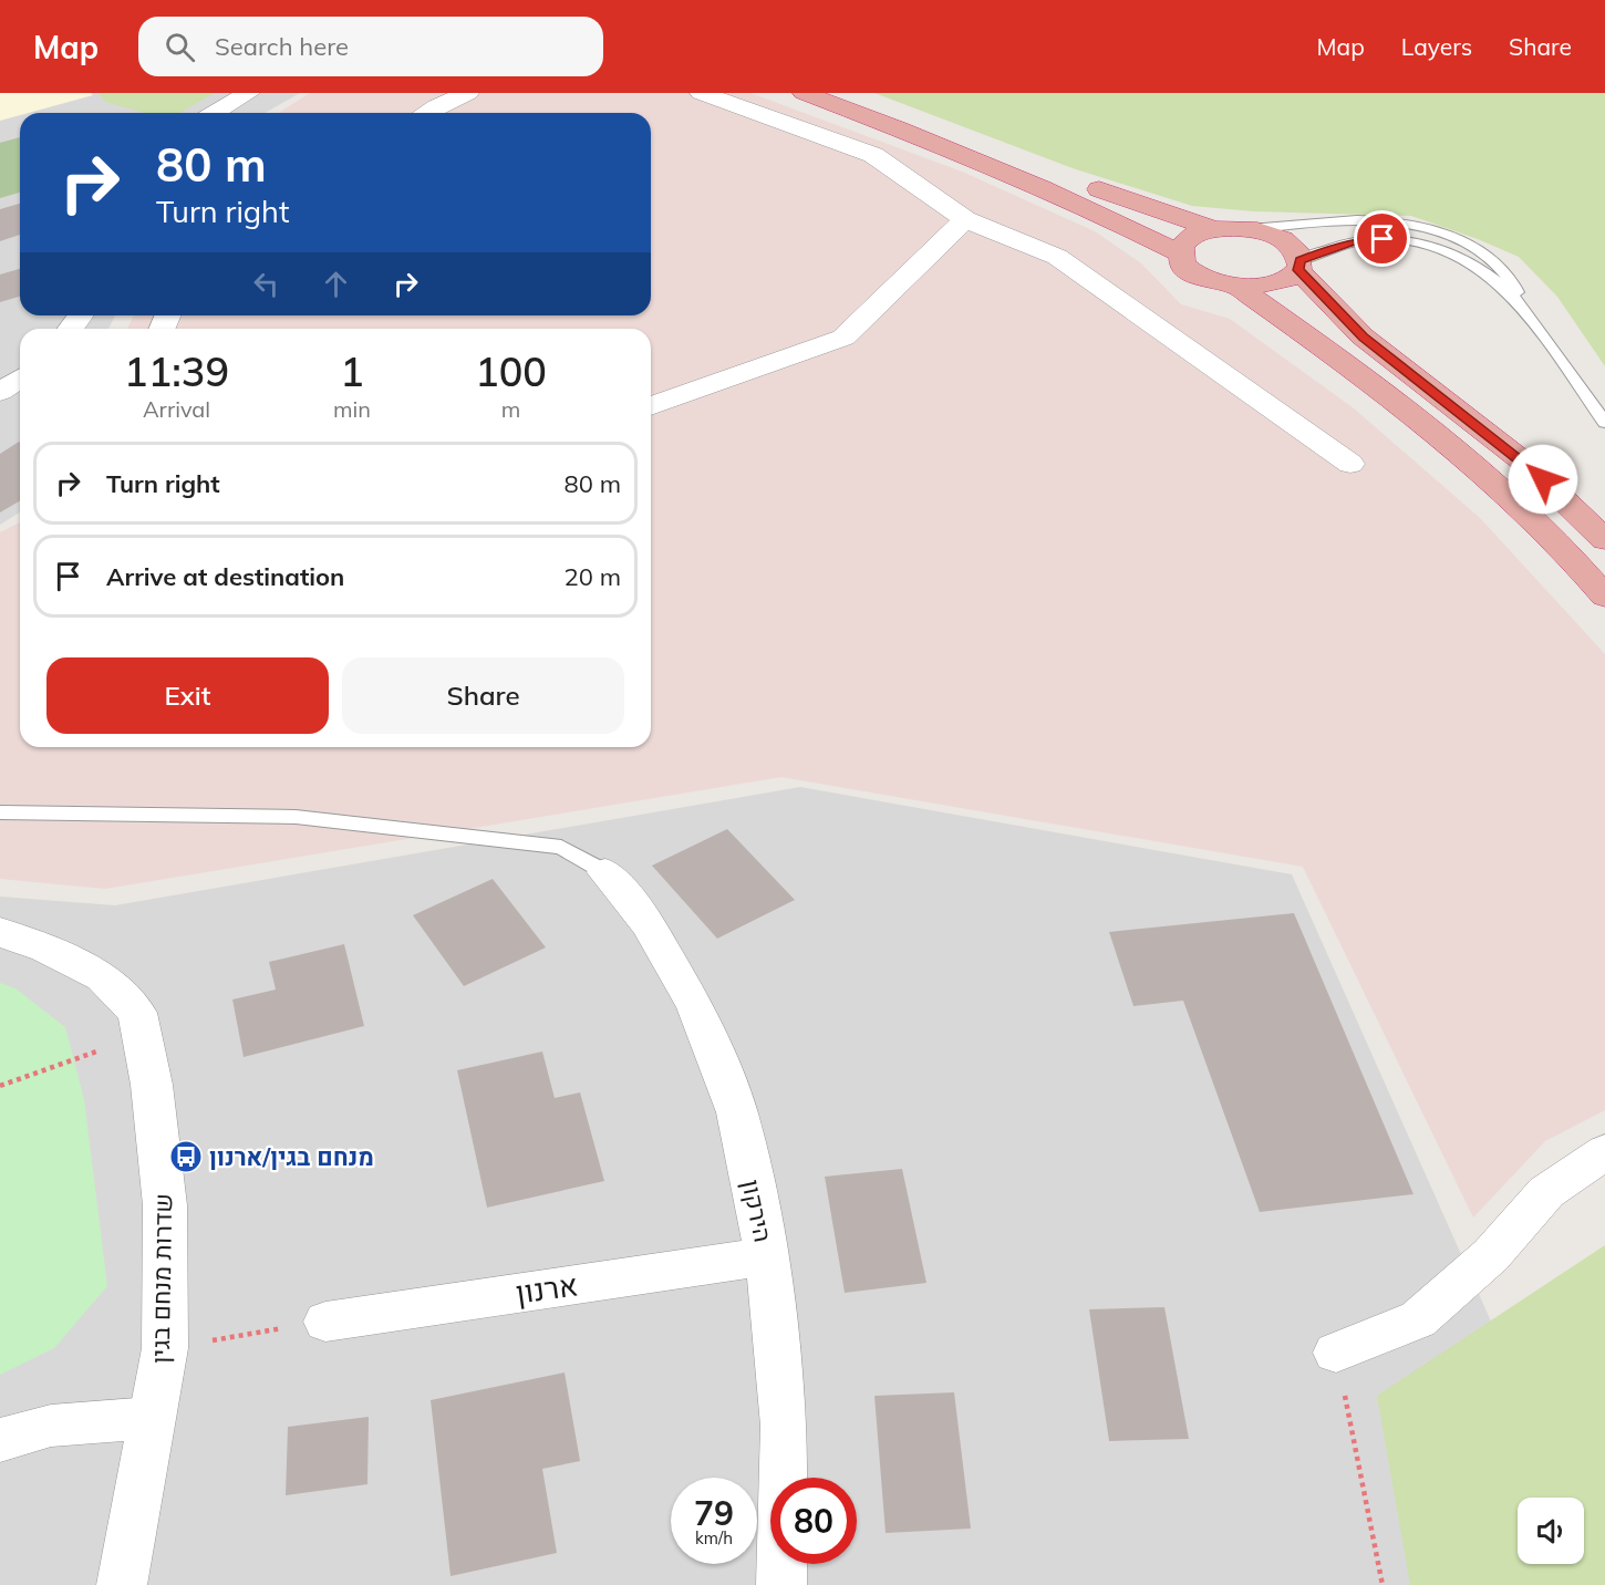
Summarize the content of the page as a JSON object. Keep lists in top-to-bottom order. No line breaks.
{"streets":{"street":["הירקון","שדרות מנחם בגין","ארנון"]},"crossings":[["הירקון","ארנון"]],"places":{"bus stop":["מנחם בגין/ארנון"]},"page":{"header":"Map","search":"Search here","nav":["Map","Layers","Share"],"turn":["80 m","Turn right"],"eta":["11:39","Arrival","1","min","100","m"],"list":[{"name":"Turn right","value":"80 m"},{"name":"Arrive at destination","value":"20 m"}],"buttons":["Exit","Share"],"speed":"79 km/h","limit":"80"}}
